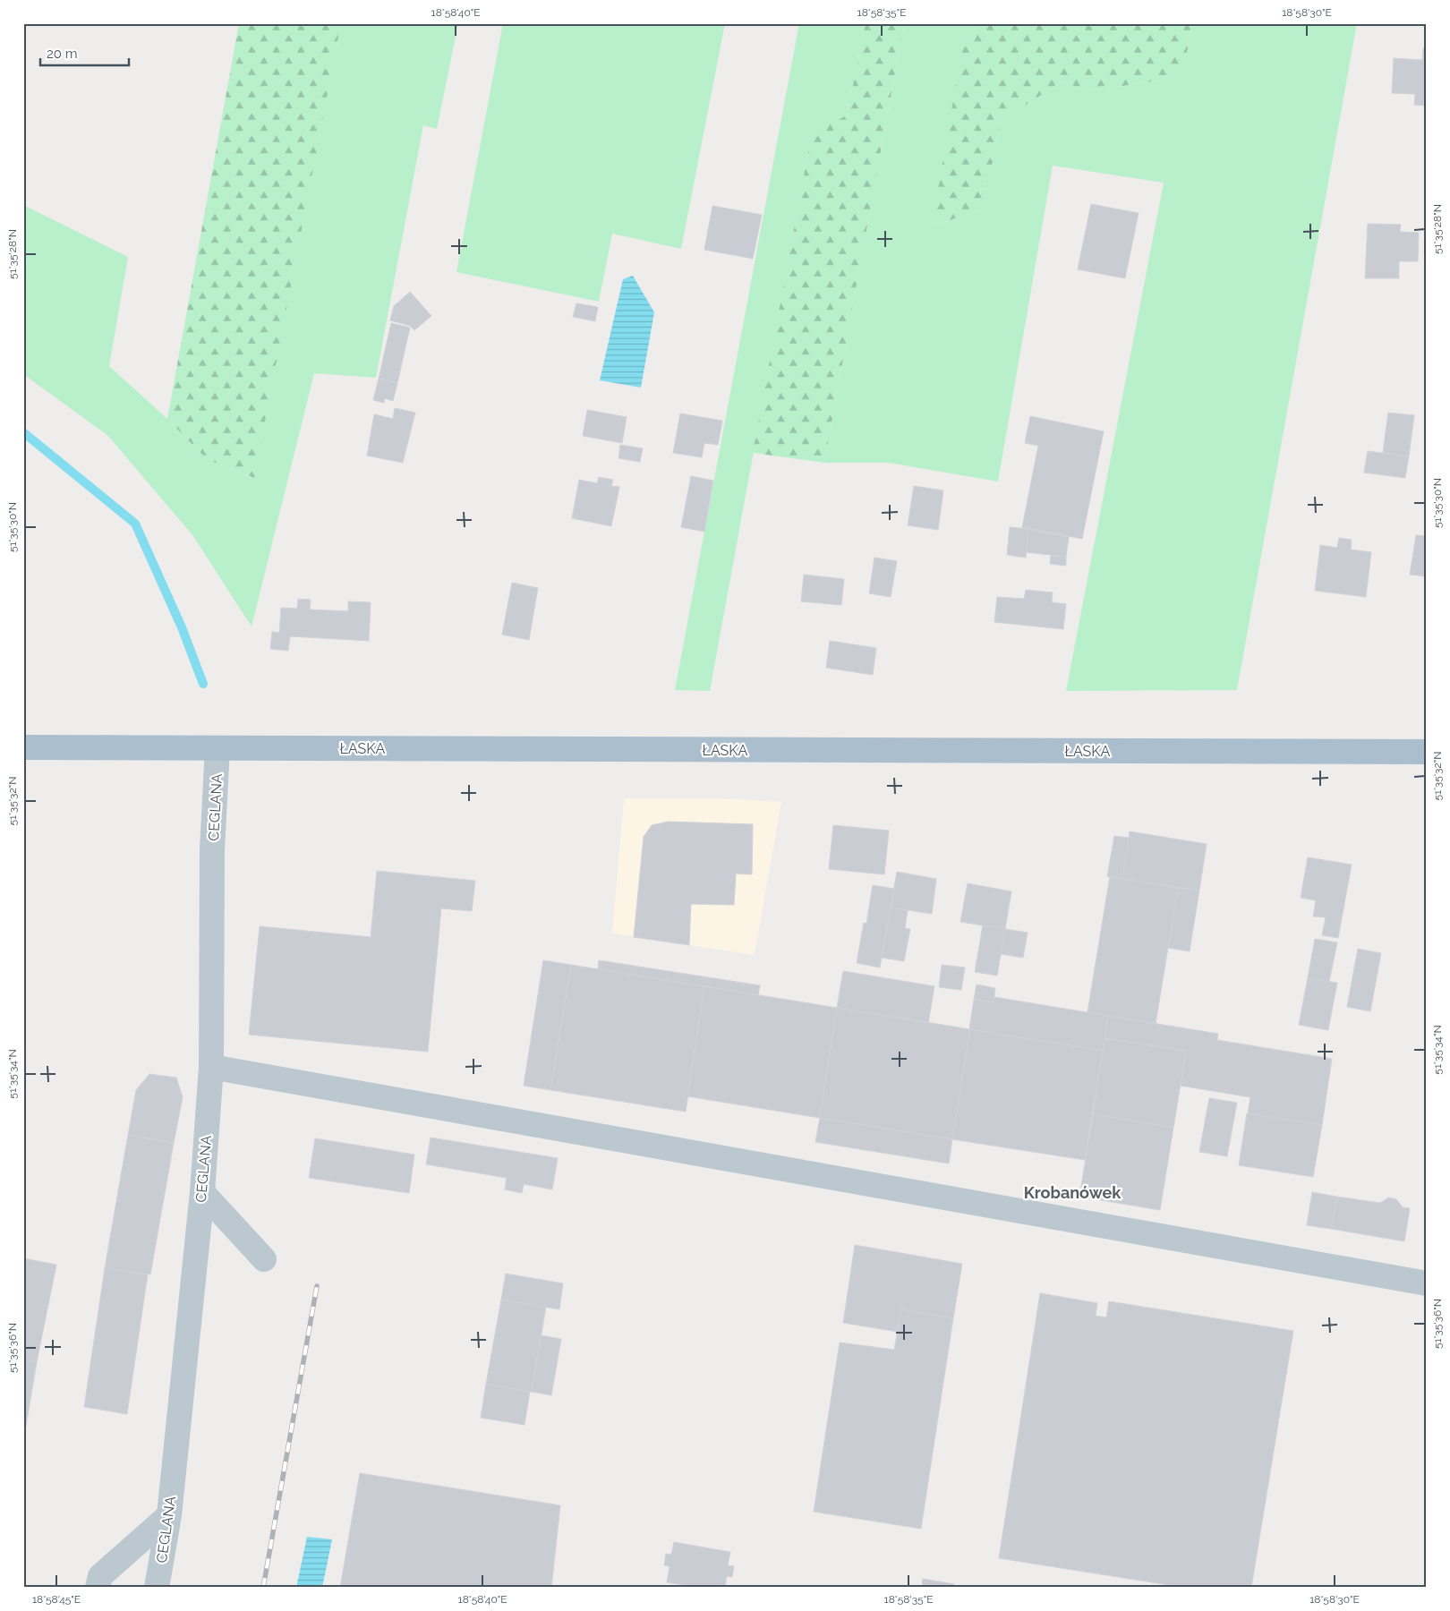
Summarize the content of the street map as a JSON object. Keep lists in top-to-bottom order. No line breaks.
{"streets":{"main road":["ŁASKA"],"lane":["CEGLANA"]},"crossings":[["ŁASKA","CEGLANA"]],"districts":["Krobanówek"],"scale_bar":"20 m","coordinates":["18°58'40\"E","18°58'35\"E","18°58'30\"E","51°35'28\"N","51°35'30\"N","51°35'32\"N","51°35'34\"N","51°35'36\"N","18°58'45\"E"]}
